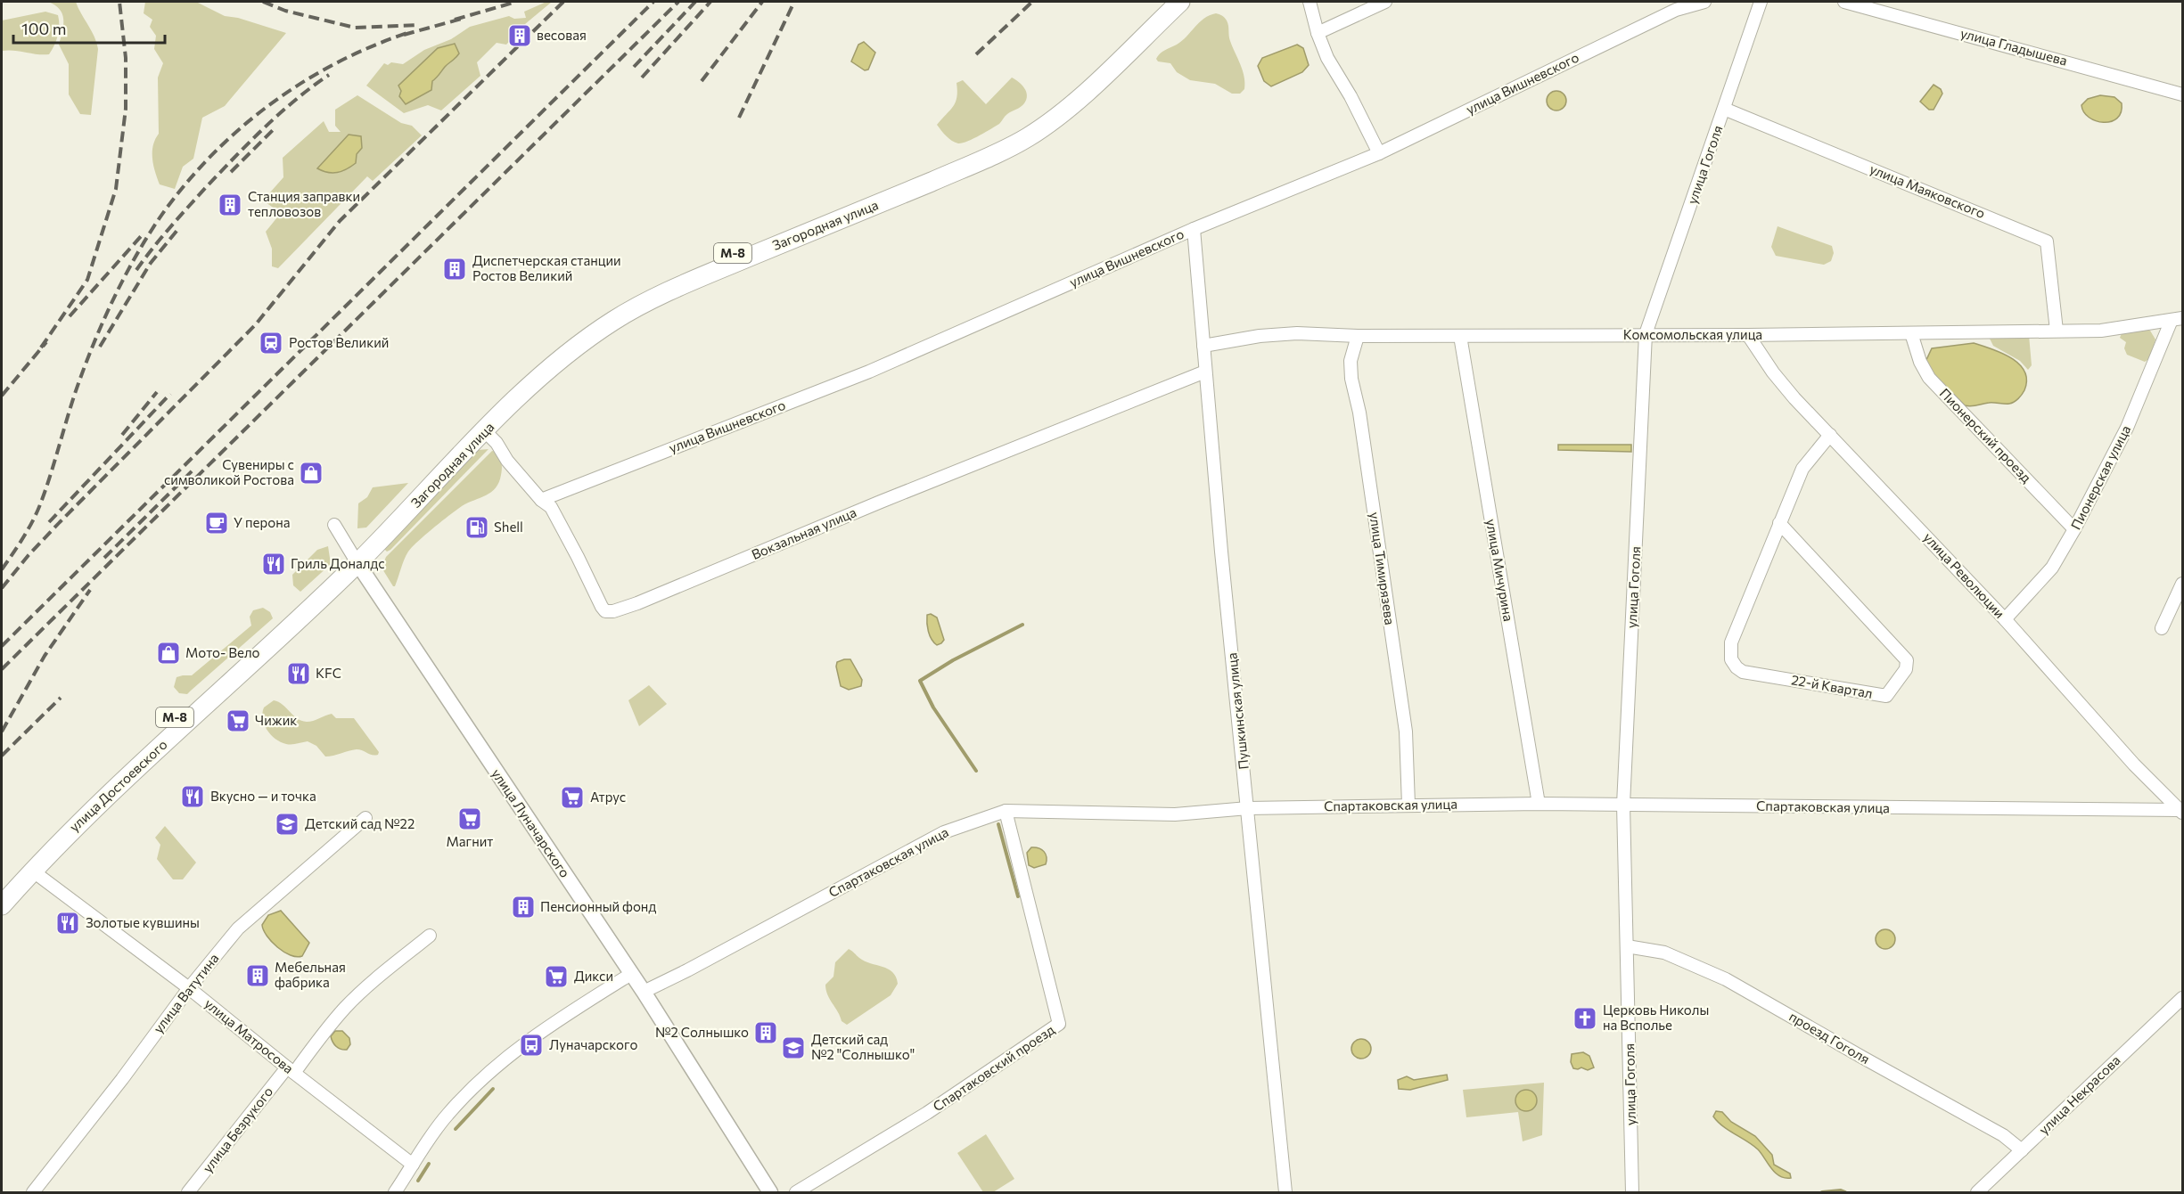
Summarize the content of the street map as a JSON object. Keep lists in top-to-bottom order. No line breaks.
{"streets":{"highway":["Загородная улица","М-8","улица Достоевского"],"street":["улица Гладышева","улица Вишневского","улица Гоголя","улица Маяковского","Комсомольская улица","Пионерский проезд","Пионерская улица","Вокзальная улица","улица Тимирязева","улица Мичурина","улица Революции","22-й Квартал","Пушкинская улица","Спартаковская улица","улица Луначарского","улица Ватутина","улица Матросова","проезд Гоголя","Спартаковский проезд","улица Некрасова","улица Безрукого"]},"crossings":[["улица Вишневского","Вокзальная улица"],["улица Вишневского","Пушкинская улица"],["улица Гоголя","улица Маяковского"],["улица Гоголя","Комсомольская улица"],["улица Гоголя","Спартаковская улица"],["улица Гоголя","проезд Гоголя"],["улица Маяковского","Комсомольская улица"],["Загородная улица","Вокзальная улица"],["Загородная улица","улица Достоевского"],["Загородная улица","улица Луначарского"],["Комсомольская улица","Пионерский проезд"],["Комсомольская улица","Пионерская улица"],["Комсомольская улица","улица Тимирязева"],["Комсомольская улица","улица Мичурина"],["Комсомольская улица","улица Революции"],["Комсомольская улица","Пушкинская улица"],["Пионерский проезд","Пионерская улица"],["Пионерская улица","улица Революции"],["Вокзальная улица","Пушкинская улица"],["улица Тимирязева","Спартаковская улица"],["улица Мичурина","Спартаковская улица"],["улица Революции","22-й Квартал"],["улица Революции","Спартаковская улица"],["Пушкинская улица","Спартаковская улица"],["улица Достоевского","улица Луначарского"],["улица Достоевского","улица Матросова"],["Спартаковская улица","улица Луначарского"],["Спартаковская улица","Спартаковский проезд"],["улица Ватутина","улица Матросова"],["улица Матросова","улица Безрукого"],["проезд Гоголя","улица Некрасова"]],"places":{"building":["весовая","Станция заправки тепловозов","Диспетчерская станции Ростов Великий","Пенсионный фонд","Мебельная фабрика","№2 Солнышко"],"station":["Ростов Великий"],"shop":["Сувениры с символикой Ростова","Мото- Вело"],"cafe":["У перона"],"fuel station":["Shell"],"restaurant":["Гриль Доналдс","KFC","Вкусно — и точка","Золотые кувшины"],"supermarket":["Чижик","Атрус","Магнит","Дикси"],"school or university":["Детский сад №22","Детский сад №2 \"Солнышко\""],"church":["Церковь Николы на Всполье"],"bus stop":["Луначарского"]},"scale_bar":"100 m"}
